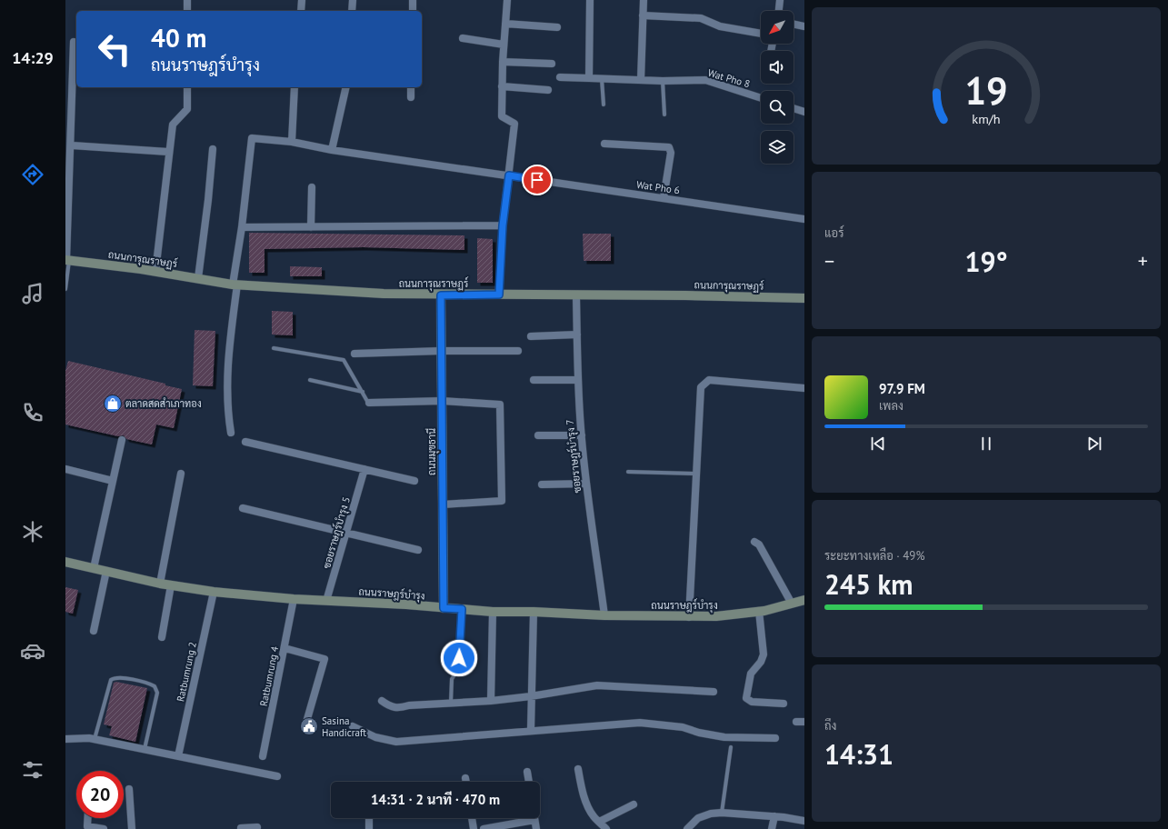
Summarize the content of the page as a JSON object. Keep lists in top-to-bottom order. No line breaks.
{"streets":{"street":["Wat Pho 8","Wat Pho 6","ถนนการุณราษฏร์","ถนนมุขธานี","ซอยราษฎร์บำรุง 7","ซอยราษฎร์บำรุง 5","ถนนราษฎร์บำรุง","Ratbumrung 2","Ratbumrung 4"]},"crossings":[["ถนนการุณราษฏร์","ถนนมุขธานี"],["ถนนการุณราษฏร์","ซอยราษฎร์บำรุง 7"],["ถนนมุขธานี","ถนนราษฎร์บำรุง"],["ซอยราษฎร์บำรุง 7","ถนนราษฎร์บำรุง"],["ซอยราษฎร์บำรุง 5","ถนนราษฎร์บำรุง"],["ถนนราษฎร์บำรุง","Ratbumrung 2"],["ถนนราษฎร์บำรุง","Ratbumrung 4"]],"places":{"shop":["ตลาดสดสำเภาทอง"],"public building":["Sasina Handicraft"]},"north":"bottom left","page":{"tabs":"14:29","turn":["40 m","ถนนราษฎร์บำรุง"],"tile":["แอร์",["ระยะทางเหลือ · 49%","245 km"],["ถึง","14:31"]],"heat":["−","19°","+"],"song":["97.9 FM","เพลง"],"limit":"20","trip":"14:31 · 2 นาที · 470 m","gauge":["19","km/h"]}}
